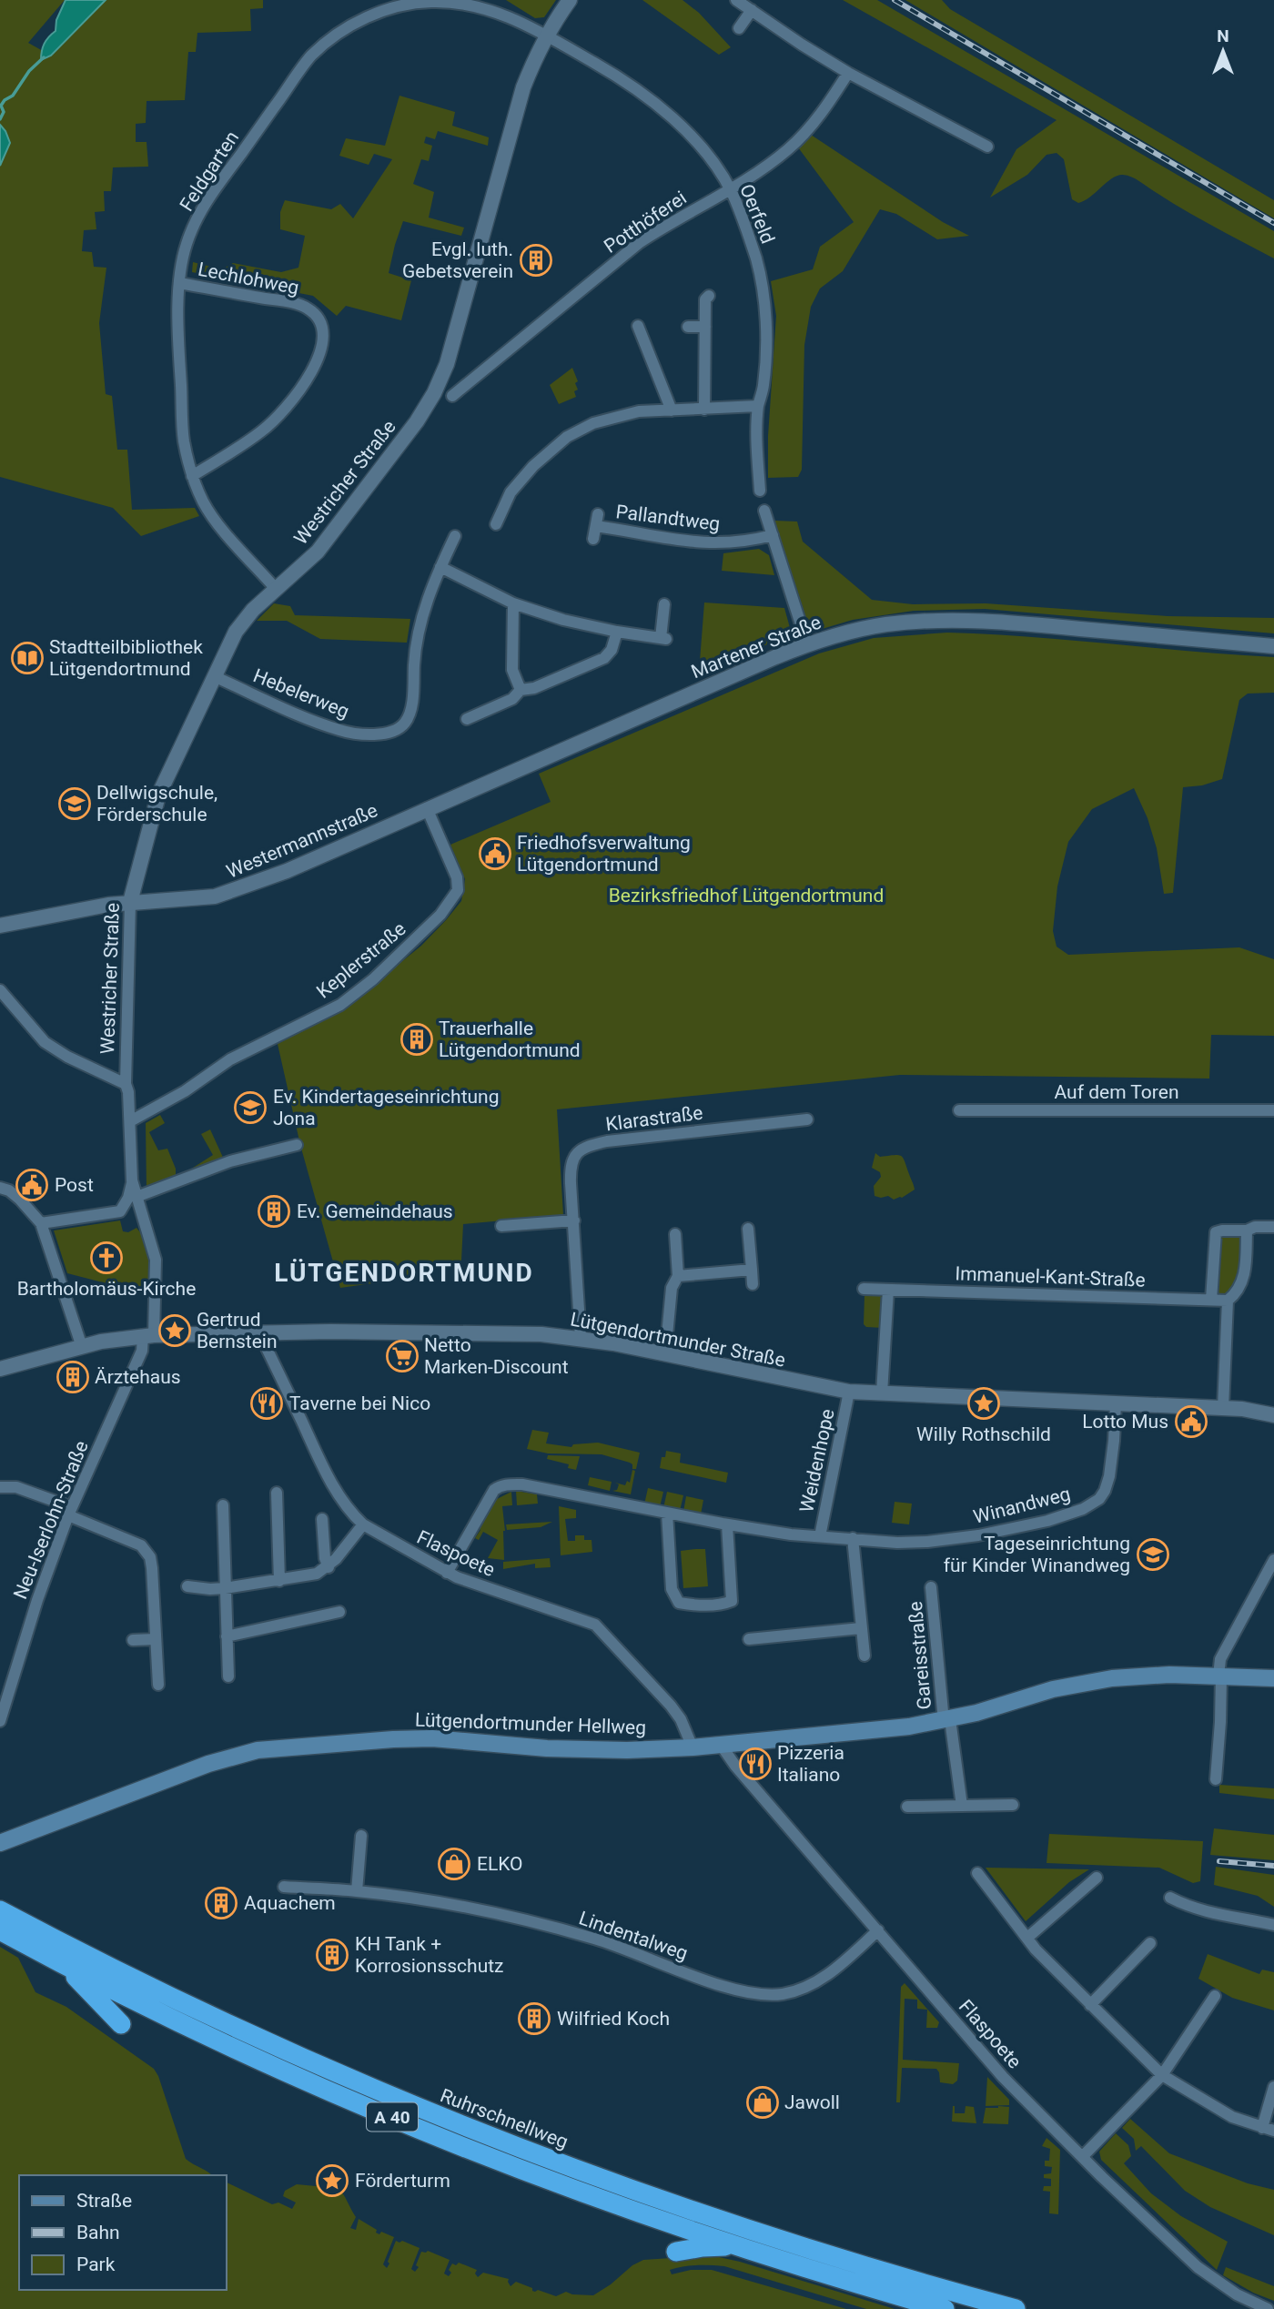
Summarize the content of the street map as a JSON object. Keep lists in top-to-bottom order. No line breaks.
{"streets":{"highway":["A 40","Ruhrschnellweg"],"main road":["Lütgendortmunder Hellweg"],"street":["Feldgarten","Oerfeld","Potthöferei","Lechlohweg","Westricher Straße","Pallandtweg","Martener Straße","Hebelerweg","Westermannstraße","Keplerstraße","Auf dem Toren","Klarastraße","Immanuel-Kant-Straße","Lütgendortmunder Straße","Weidenhope","Winandweg","Neu-Iserlohn-Straße","Flaspoete","Gareisstraße","Lindentalweg"]},"crossings":[["Feldgarten","Oerfeld"],["Feldgarten","Lechlohweg"],["Feldgarten","Westricher Straße"],["Oerfeld","Potthöferei"],["Oerfeld","Westricher Straße"],["Westricher Straße","Hebelerweg"],["Westricher Straße","Westermannstraße"],["Westricher Straße","Keplerstraße"],["Westricher Straße","Lütgendortmunder Straße"],["Westricher Straße","Neu-Iserlohn-Straße"],["Martener Straße","Westermannstraße"],["Martener Straße","Keplerstraße"],["Westermannstraße","Keplerstraße"],["Klarastraße","Lütgendortmunder Straße"],["Lütgendortmunder Straße","Weidenhope"],["Lütgendortmunder Straße","Winandweg"],["Lütgendortmunder Straße","Neu-Iserlohn-Straße"],["Lütgendortmunder Straße","Flaspoete"],["Weidenhope","Winandweg"],["Winandweg","Flaspoete"],["Flaspoete","Lütgendortmunder Hellweg"],["Flaspoete","Lindentalweg"],["Gareisstraße","Lütgendortmunder Hellweg"]],"districts":["LÜTGENDORTMUND"],"parks":["Bezirksfriedhof Lütgendortmund"],"places":{"building":["Evgl. luth. Gebetsverein","Trauerhalle Lütgendortmund","Ev. Gemeindehaus","Ärztehaus","Aquachem","KH Tank + Korrosionsschutz","Wilfried Koch"],"library":["Stadtteilbibliothek Lütgendortmund"],"school or university":["Dellwigschule, Förderschule","Ev. Kindertageseinrichtung Jona","Tageseinrichtung für Kinder Winandweg"],"public building":["Friedhofsverwaltung Lütgendortmund","Post","Lotto Mus"],"church":["Bartholomäus-Kirche"],"place":["Gertrud Bernstein","Willy Rothschild","Förderturm"],"supermarket":["Netto Marken-Discount"],"restaurant":["Taverne bei Nico","Pizzeria Italiano"],"shop":["ELKO","Jawoll"]},"legend":["Straße","Bahn","Park"],"north":"top"}
